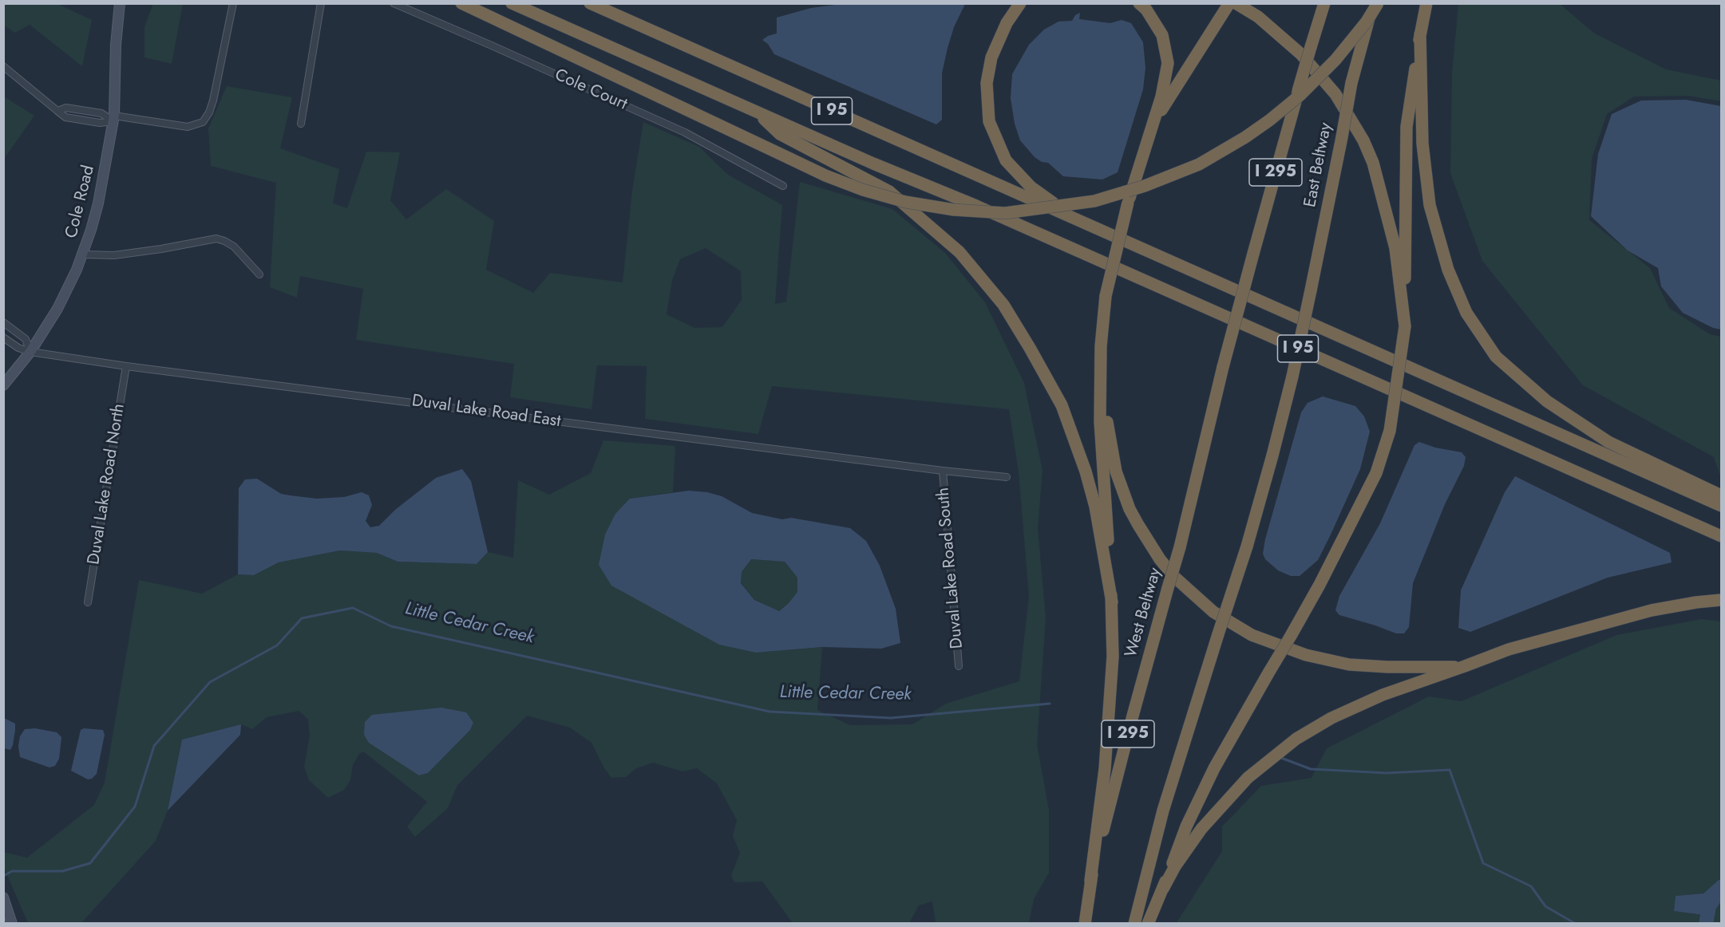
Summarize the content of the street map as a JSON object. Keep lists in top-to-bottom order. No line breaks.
{"streets":{"highway":["I 95","East Beltway","I 295","West Beltway"],"street":["Cole Court","Cole Road","Duval Lake Road East","Duval Lake Road North","Duval Lake Road South"]},"crossings":[["Cole Road","Duval Lake Road East"],["Duval Lake Road East","Duval Lake Road North"],["Duval Lake Road East","Duval Lake Road South"]],"water":["Little Cedar Creek"]}
